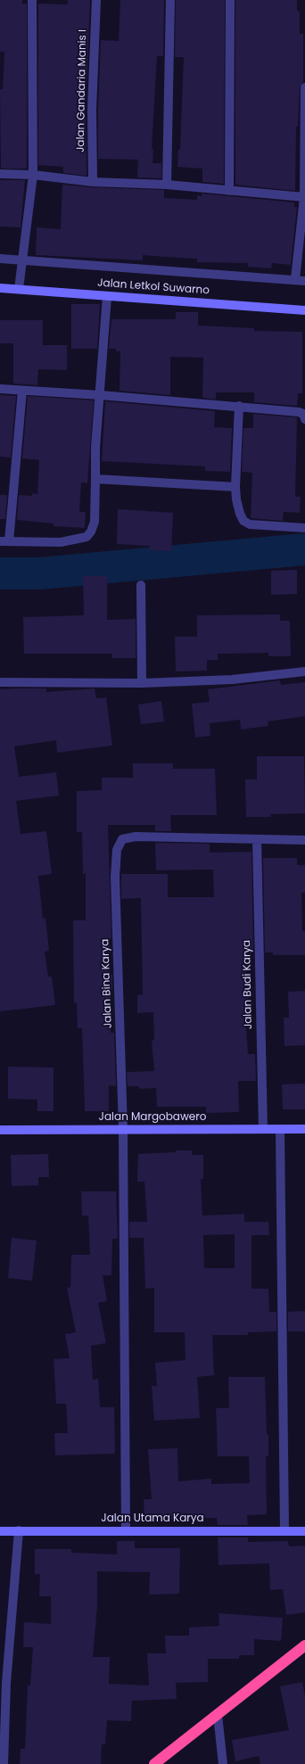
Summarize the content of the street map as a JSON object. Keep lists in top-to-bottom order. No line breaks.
{"streets":{"street":["Jalan Gandaria Manis I","Jalan Letkol Suwarno","Jalan Bina Karya","Jalan Budi Karya","Jalan Margobawero","Jalan Utama Karya"]},"crossings":[["Jalan Bina Karya","Jalan Budi Karya"],["Jalan Bina Karya","Jalan Margobawero"],["Jalan Bina Karya","Jalan Utama Karya"],["Jalan Budi Karya","Jalan Margobawero"]]}
